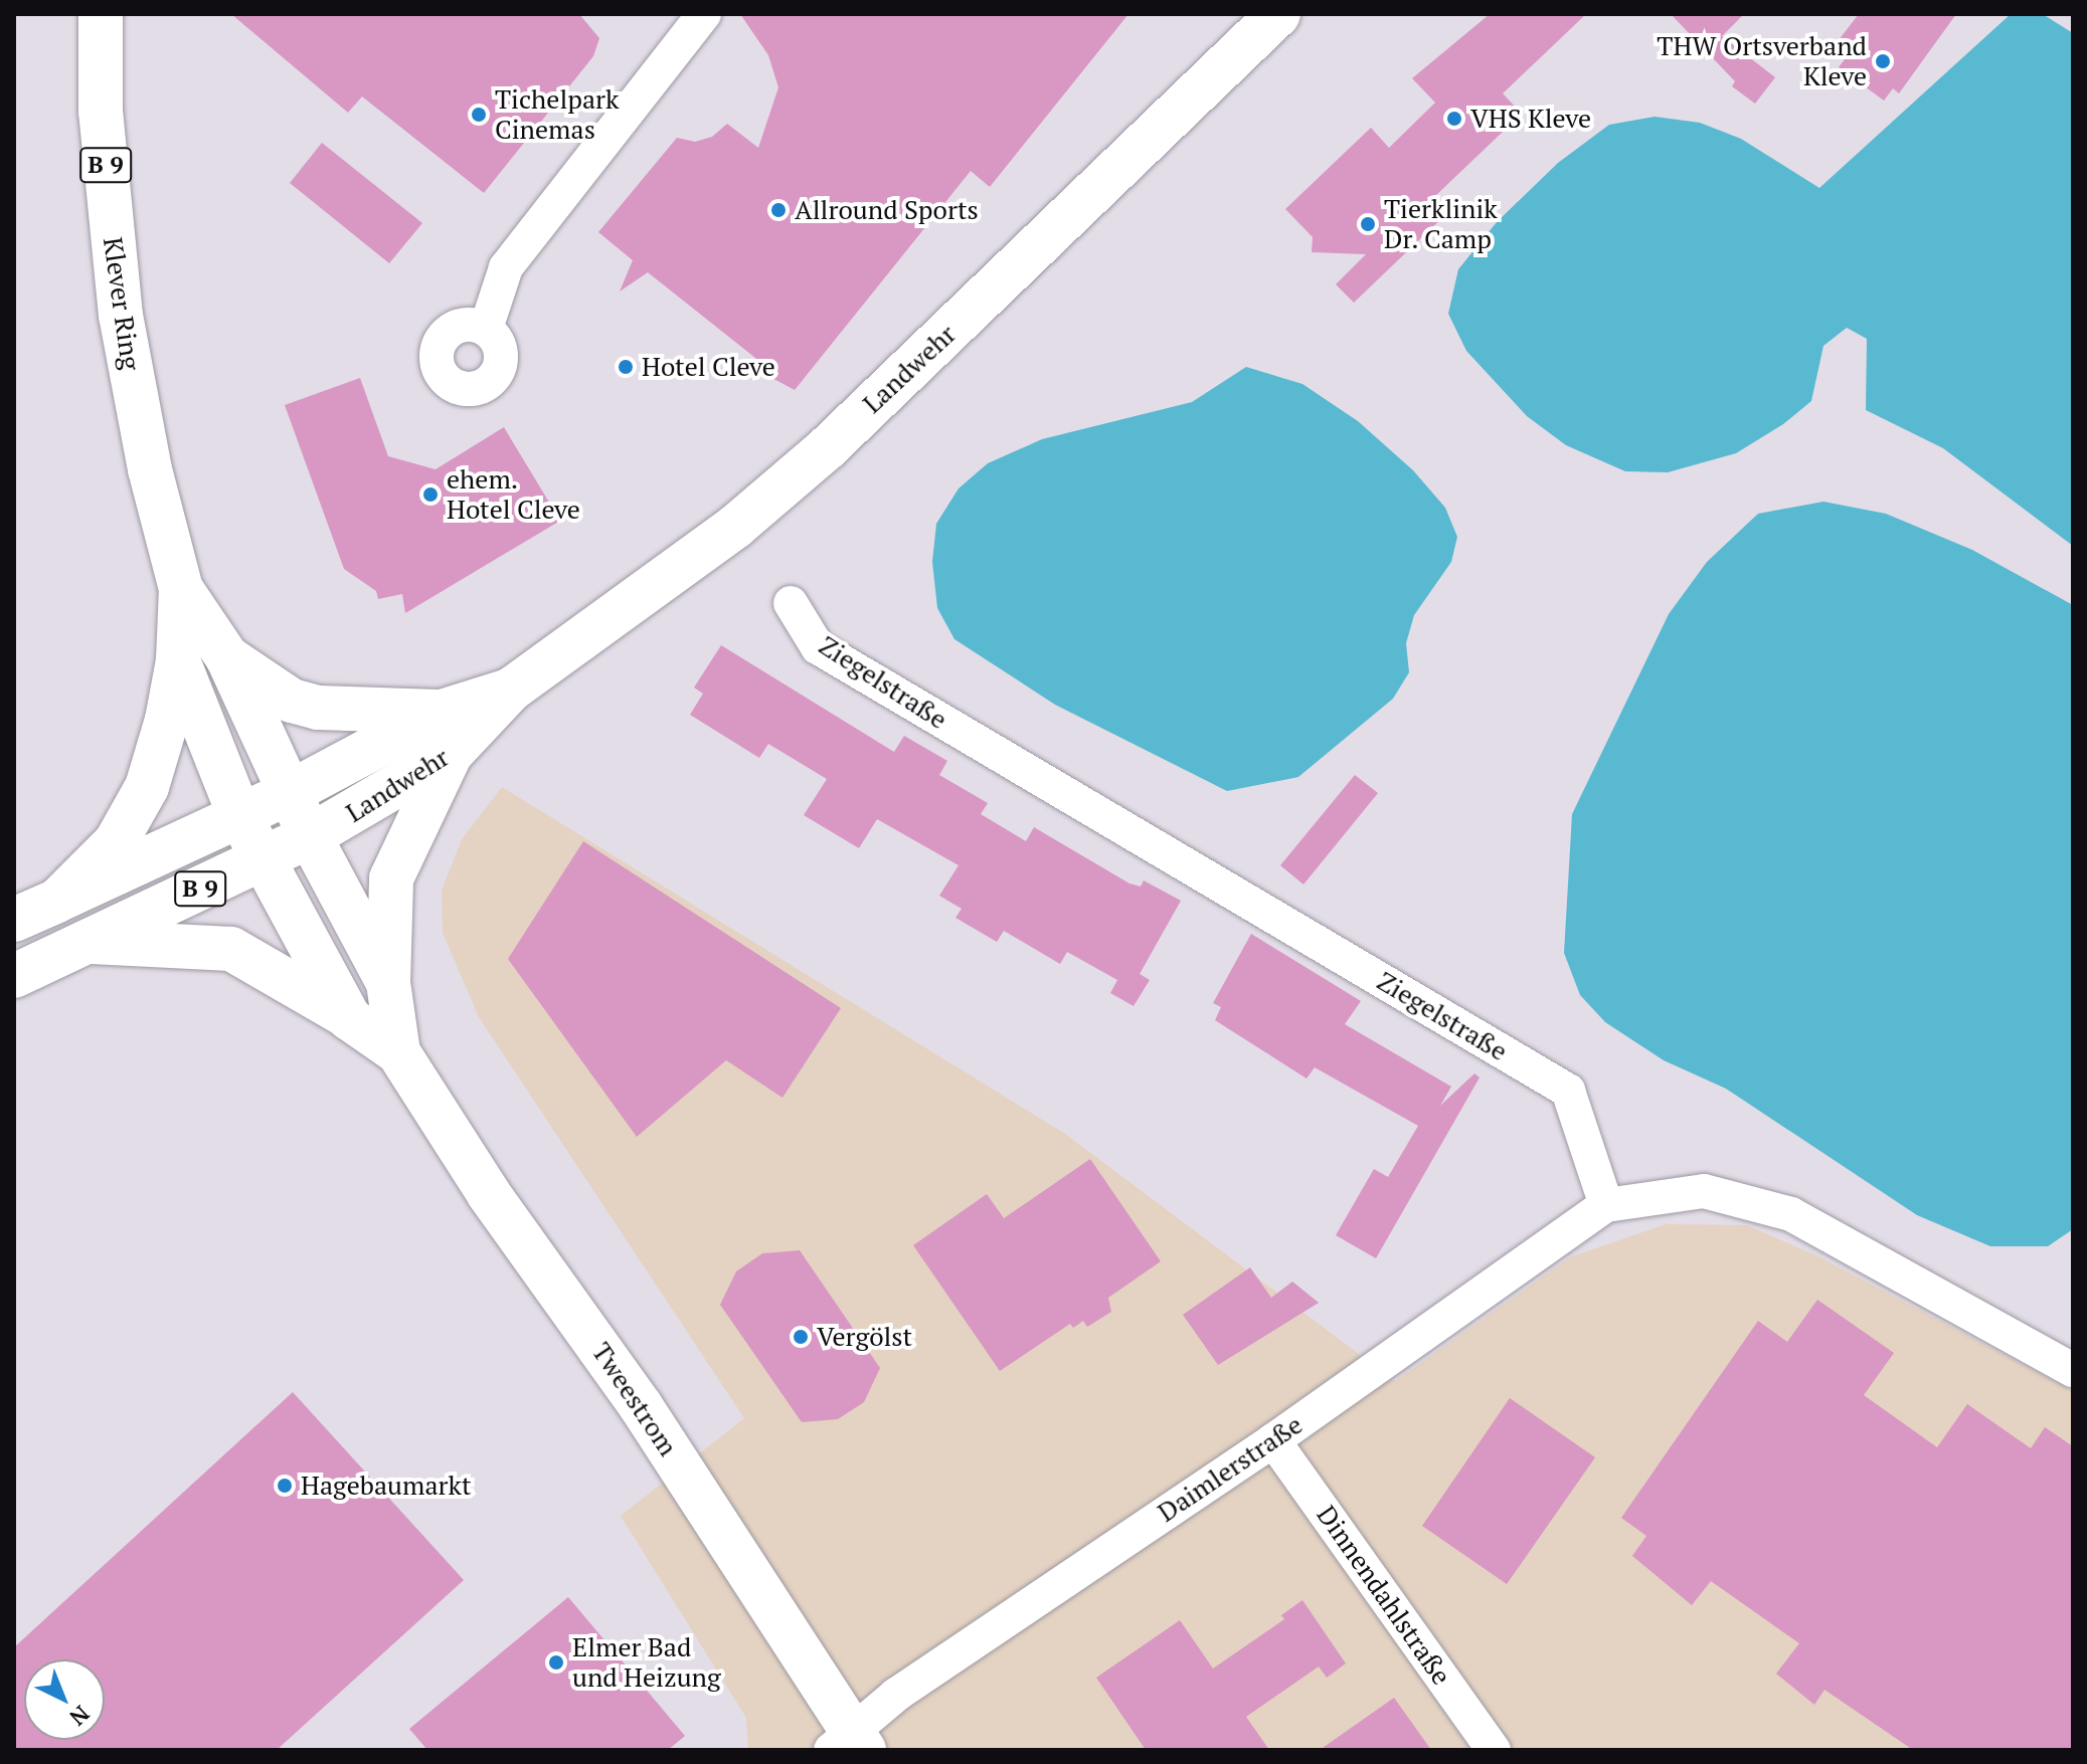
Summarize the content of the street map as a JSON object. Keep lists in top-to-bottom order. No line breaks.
{"streets":{"main road":["B 9","Klever Ring","Landwehr","Tweestrom"],"street":["Ziegelstraße","Daimlerstraße","Dinnendahlstraße"]},"crossings":[["B 9","Klever Ring"],["B 9","Landwehr"],["B 9","Tweestrom"],["Klever Ring","Landwehr"],["Klever Ring","Tweestrom"],["Landwehr","Tweestrom"],["Ziegelstraße","Daimlerstraße"],["Tweestrom","Daimlerstraße"],["Daimlerstraße","Dinnendahlstraße"]],"places":["THW Ortsverband Kleve","Tichelpark Cinemas","VHS Kleve","Allround Sports","Tierklinik Dr. Camp","Hotel Cleve","ehem. Hotel Cleve","Vergölst","Hagebaumarkt","Elmer Bad und Heizung"],"north":"bottom right"}
